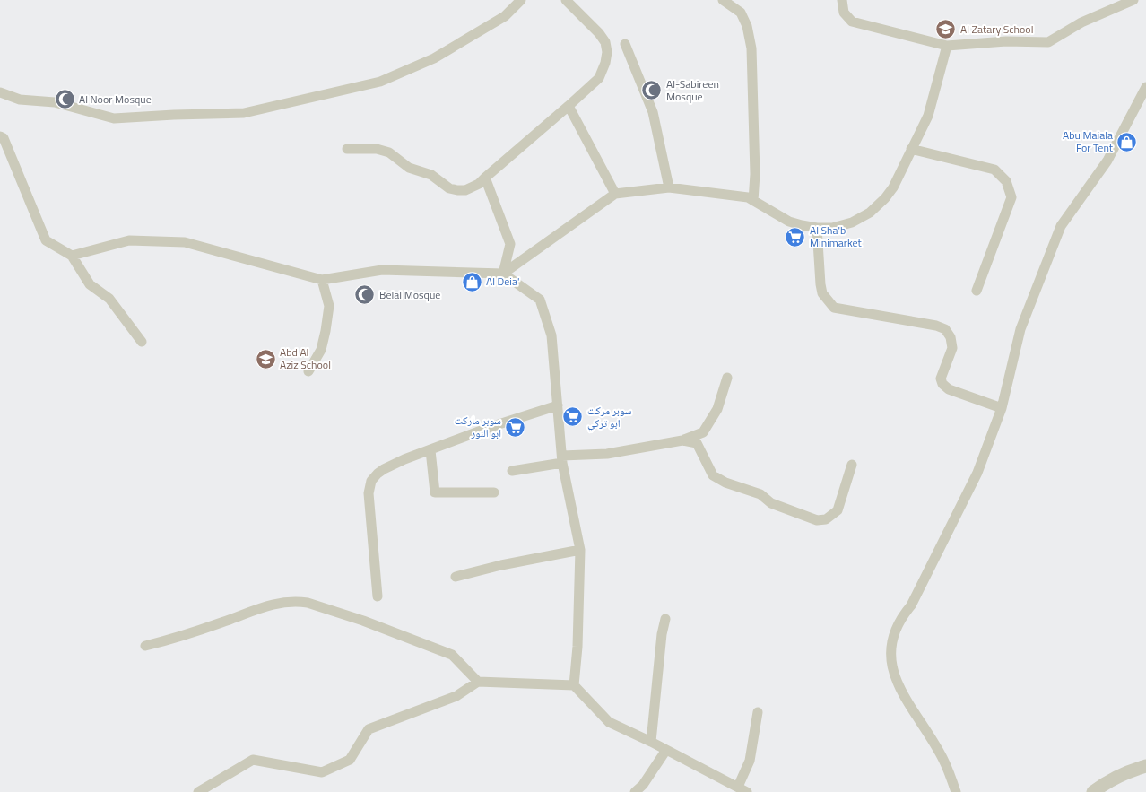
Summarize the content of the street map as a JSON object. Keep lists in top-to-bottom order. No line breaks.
{"places":{"school or university":["Al Zatary School","Abd Al Aziz School"],"mosque":["Al-Sabireen Mosque","Al Noor Mosque","Belal Mosque"],"shop":["Abu Maiala For Tent","Al Deia'"],"supermarket":["Al Sha'b Minimarket","سوبر مركت ابو تركي","سوبر ماركت ابو النور"]}}
